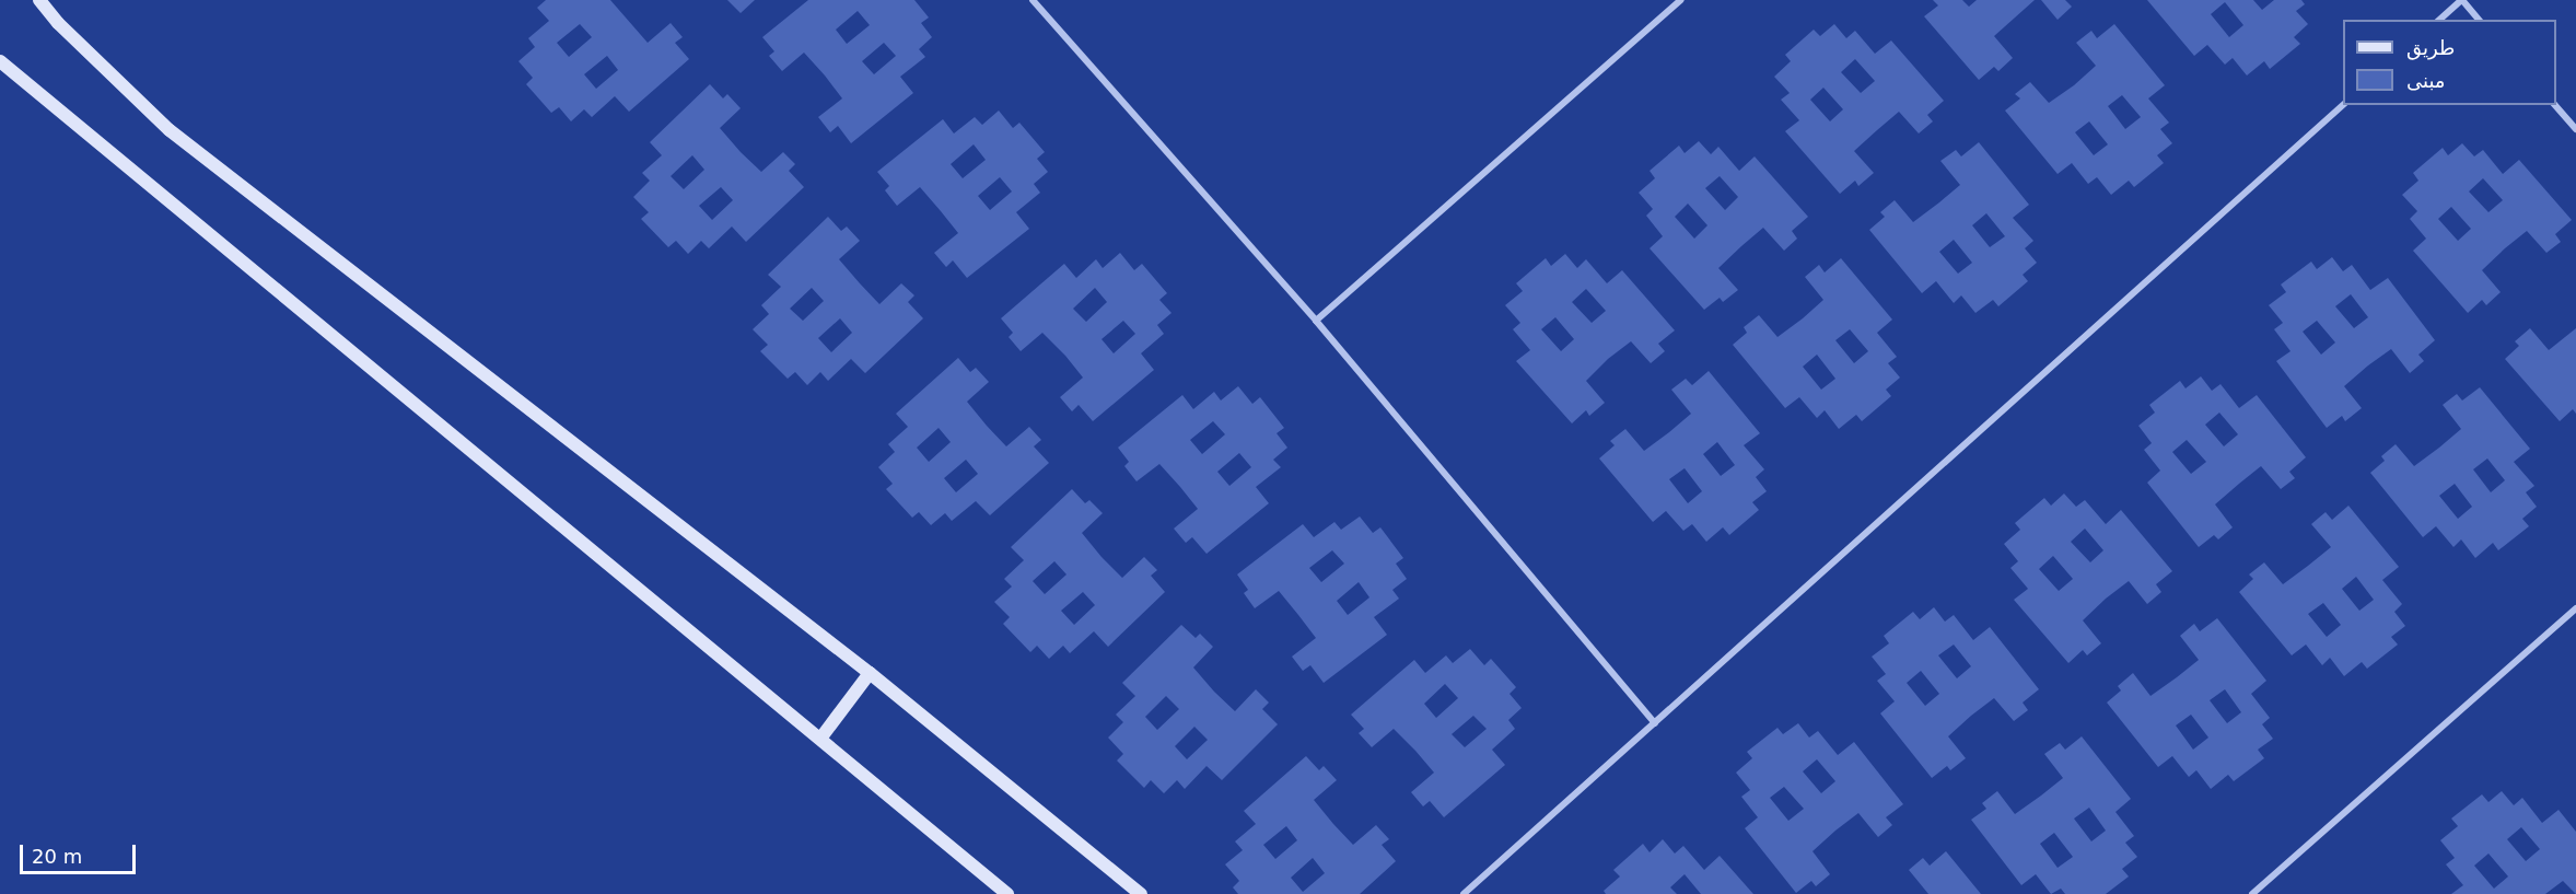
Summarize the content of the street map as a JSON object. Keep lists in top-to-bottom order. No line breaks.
{"legend":["طريق","مبنى"],"scale_bar":"20 m"}
